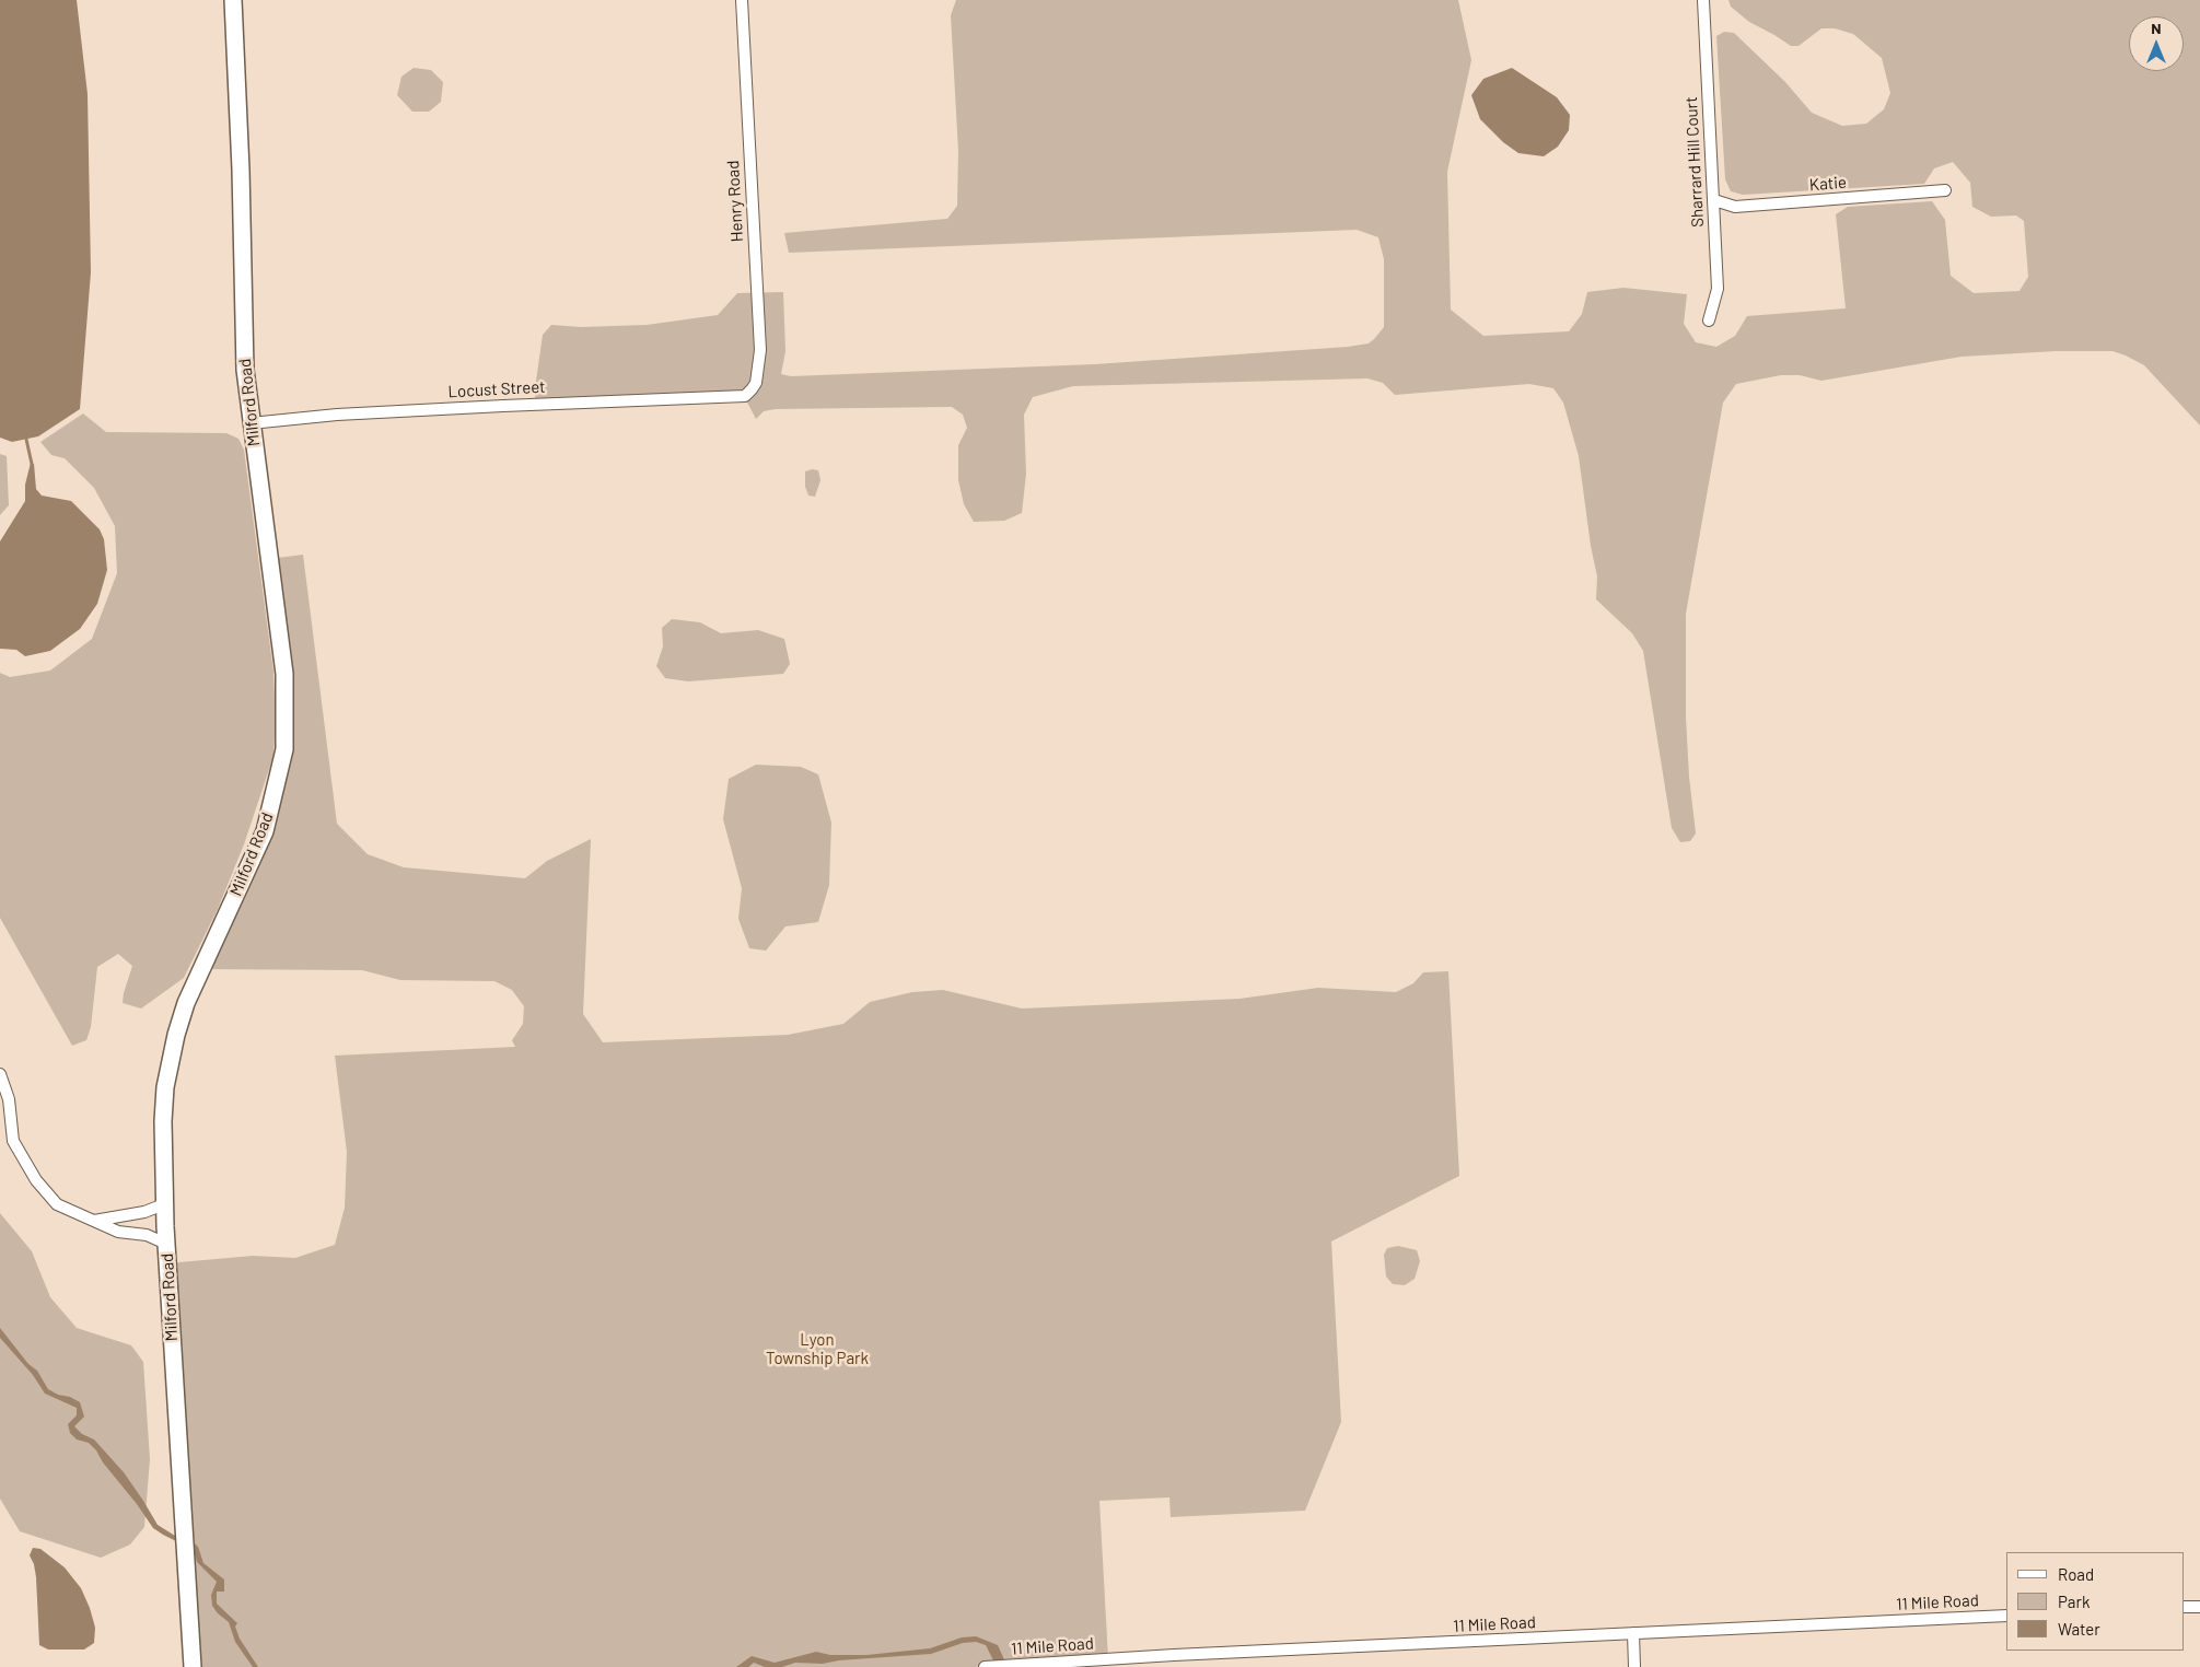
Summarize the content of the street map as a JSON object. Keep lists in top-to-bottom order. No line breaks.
{"streets":{"street":["Sharrard Hill Court","Katie","Henry Road","Locust Street","Milford Road","11 Mile Road"]},"crossings":[["Sharrard Hill Court","Katie"],["Henry Road","Locust Street"],["Locust Street","Milford Road"]],"parks":["Lyon Township Park"],"legend":["Road","Park","Water"],"north":"top"}
